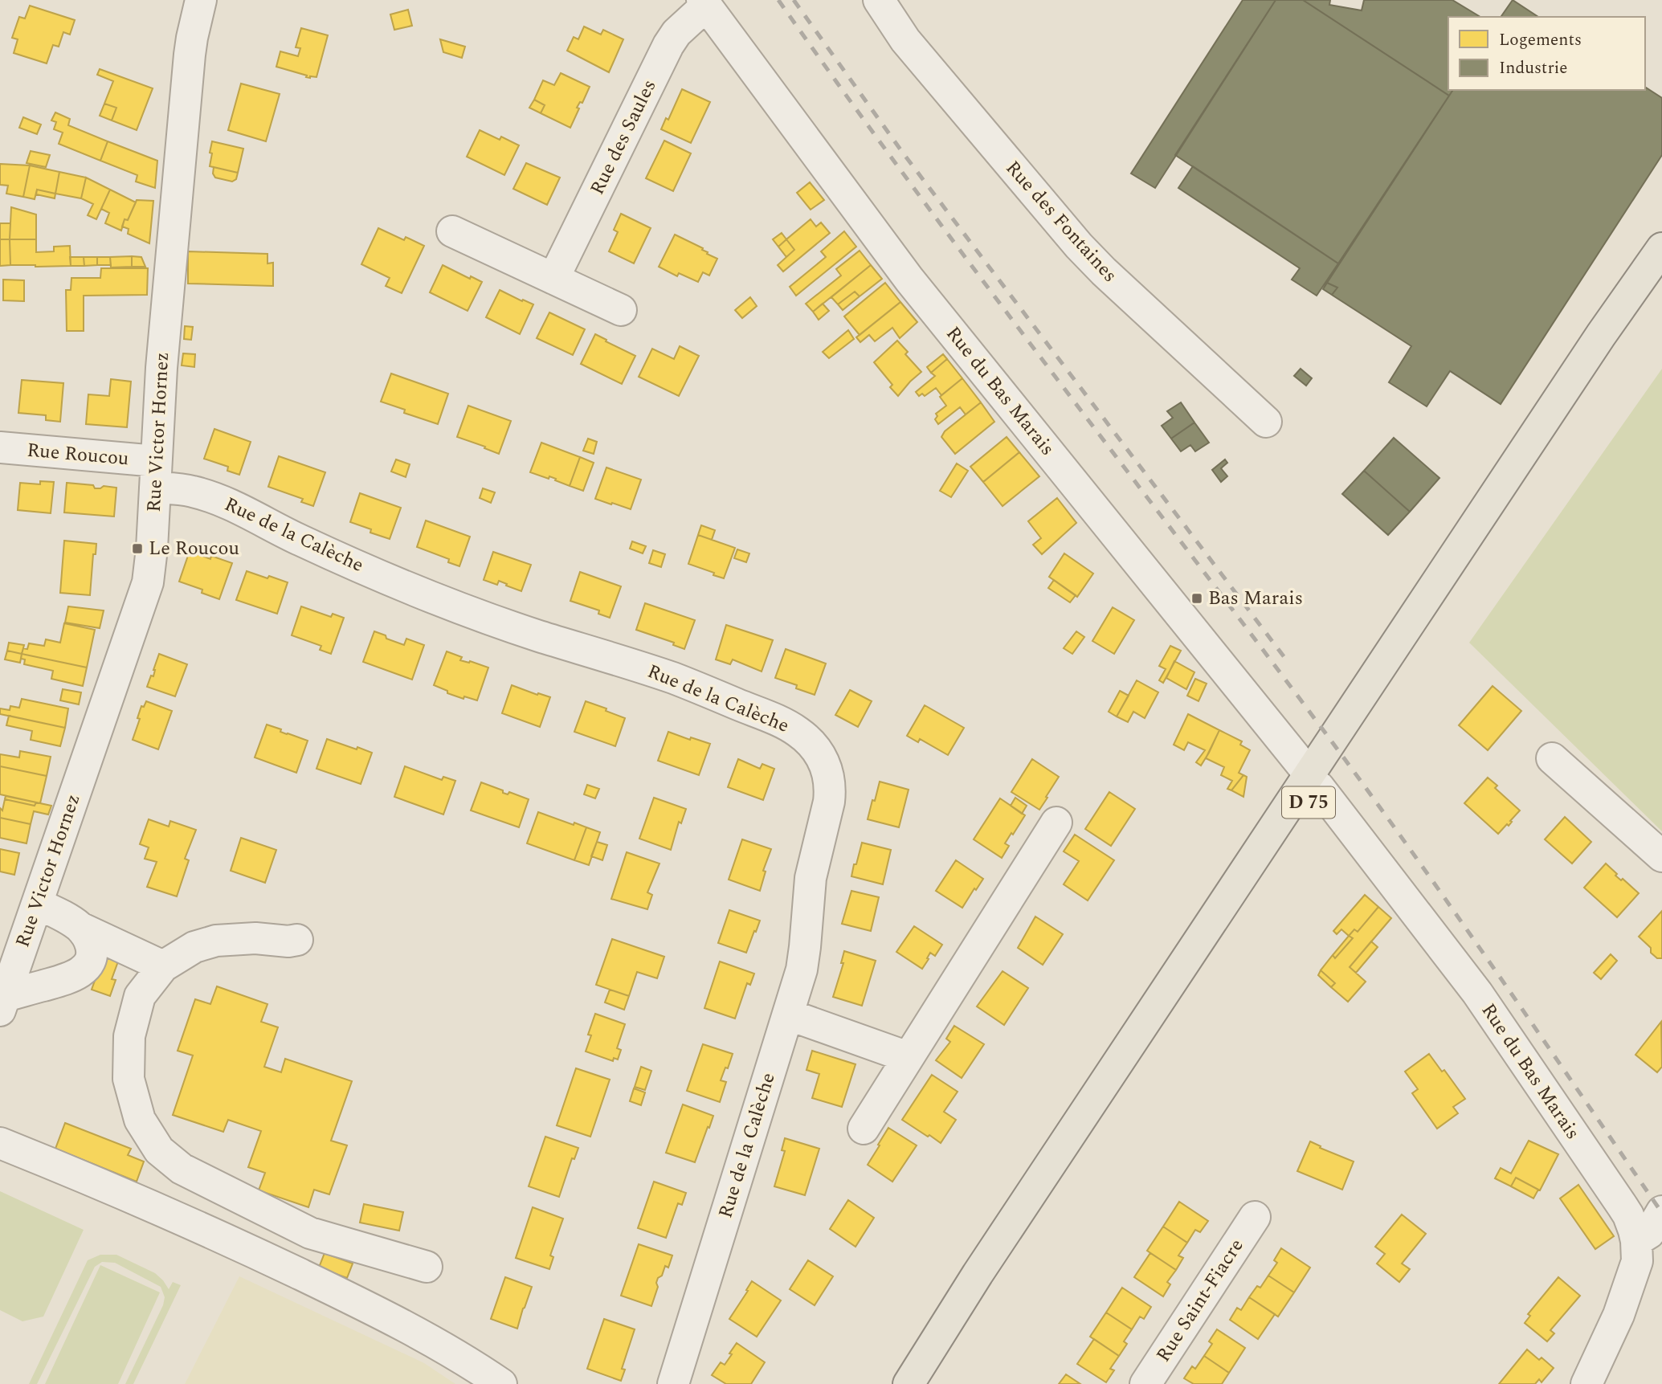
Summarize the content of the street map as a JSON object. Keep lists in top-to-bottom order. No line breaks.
{"streets":{"main road":["D 75"],"street":["Rue des Saules","Rue des Fontaines","Rue du Bas Marais","Rue Victor Hornez","Rue Roucou","Rue de la Calèche","Rue Saint-Fiacre"]},"crossings":[["Rue des Saules","Rue du Bas Marais"],["Rue du Bas Marais","D 75"],["Rue Victor Hornez","Rue Roucou"],["Rue Victor Hornez","Rue de la Calèche"],["Rue Roucou","Rue de la Calèche"]],"places":{"transit":["Le Roucou","Bas Marais"]},"legend":["Logements","Industrie"]}
